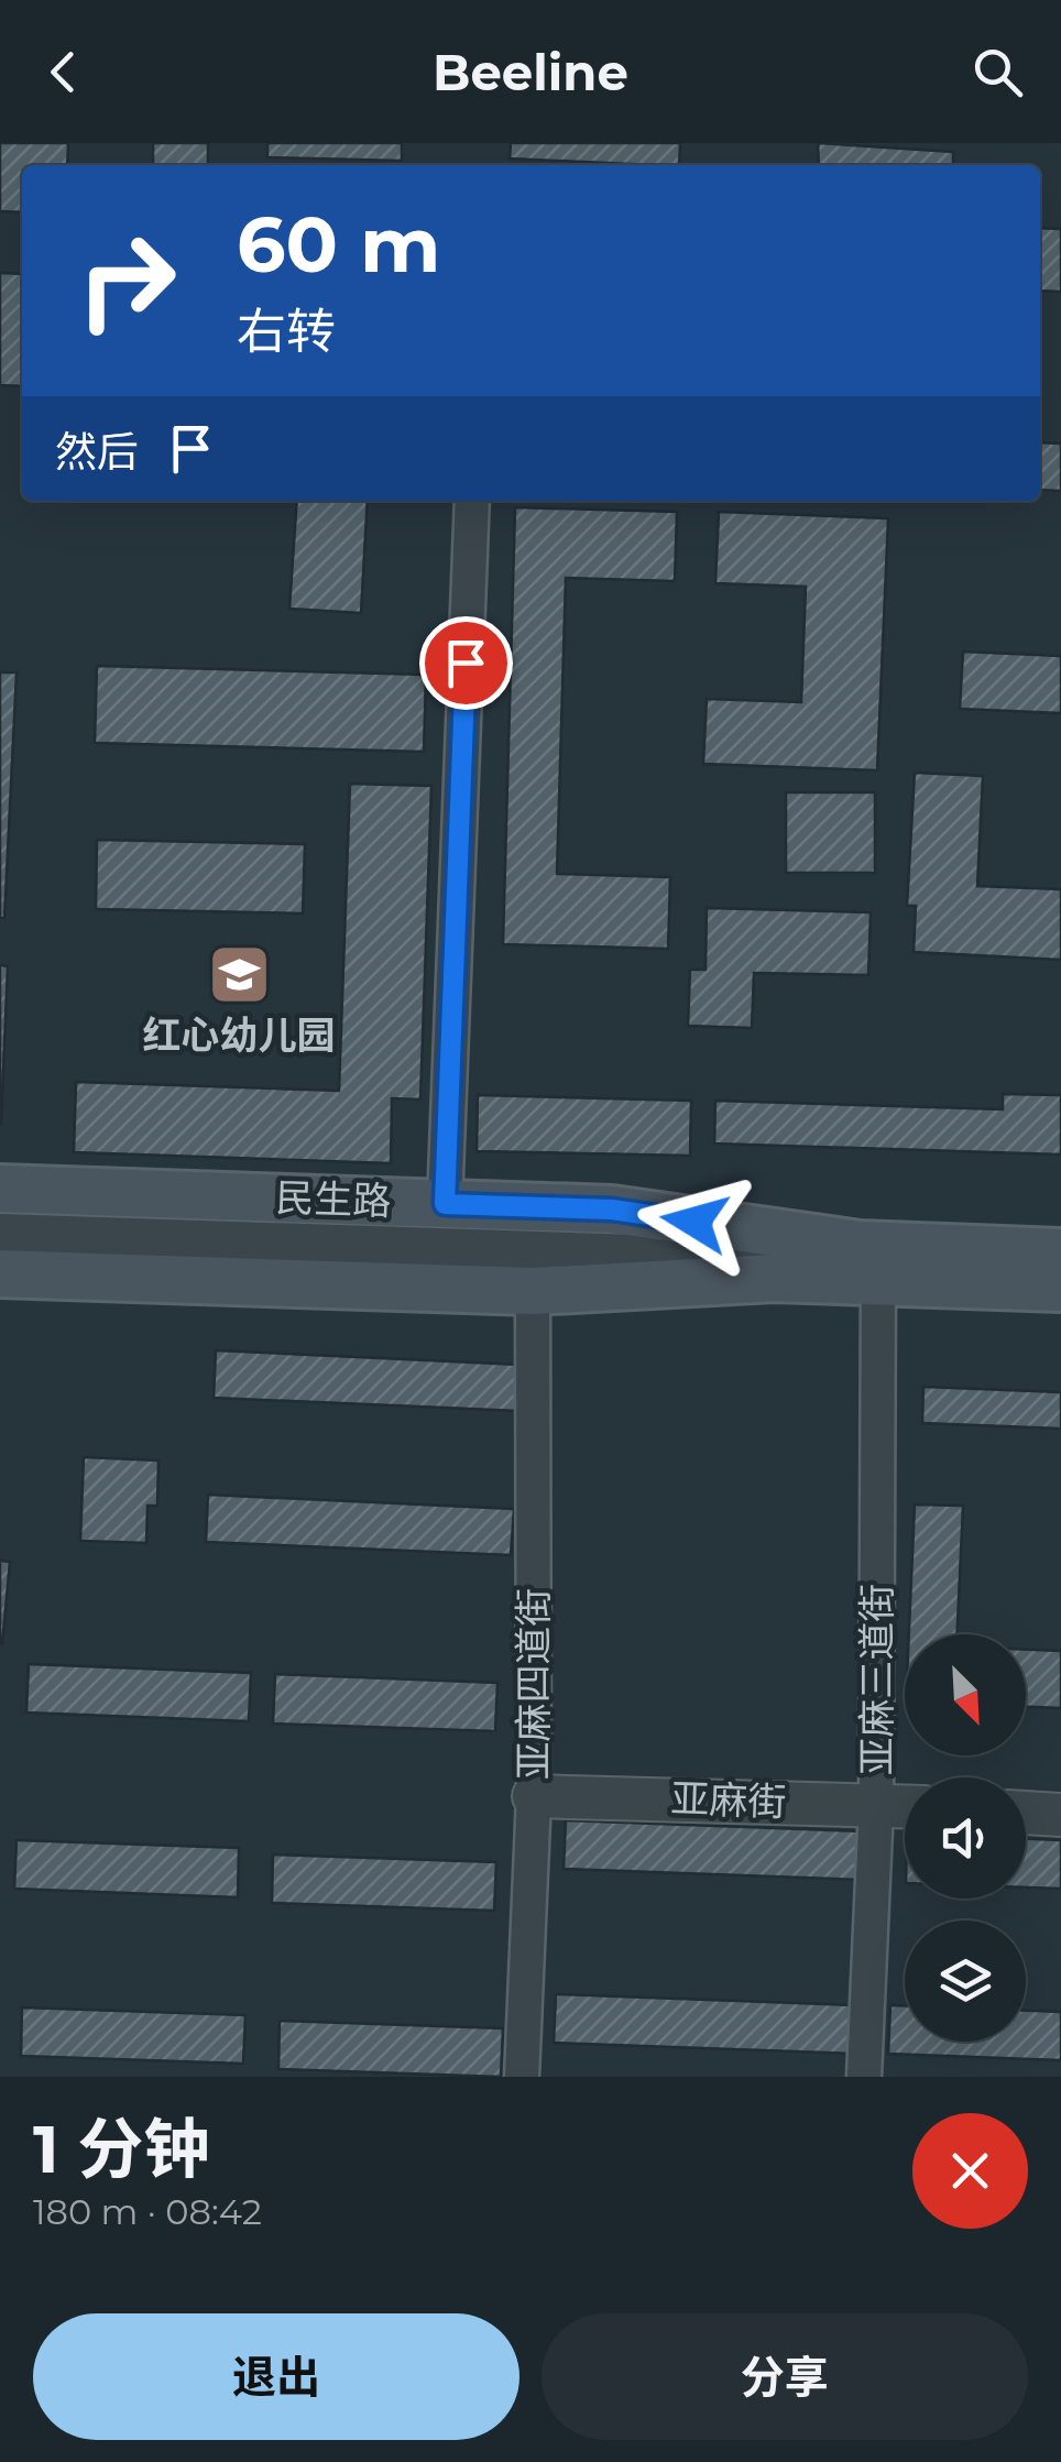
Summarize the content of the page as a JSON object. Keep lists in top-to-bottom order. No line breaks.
{"streets":{"main road":["民生路"],"street":["亚麻三道街","亚麻四道街","亚麻街"]},"crossings":[["民生路","亚麻三道街"],["民生路","亚麻四道街"],["亚麻三道街","亚麻街"],["亚麻四道街","亚麻街"]],"places":{"school or university":["红心幼儿园"]},"north":"bottom right","page":{"header":"Beeline","turn":["60 m","右转"],"then":"然后","heading":["1 分钟","180 m · 08:42"],"buttons":["退出","分享"]}}
